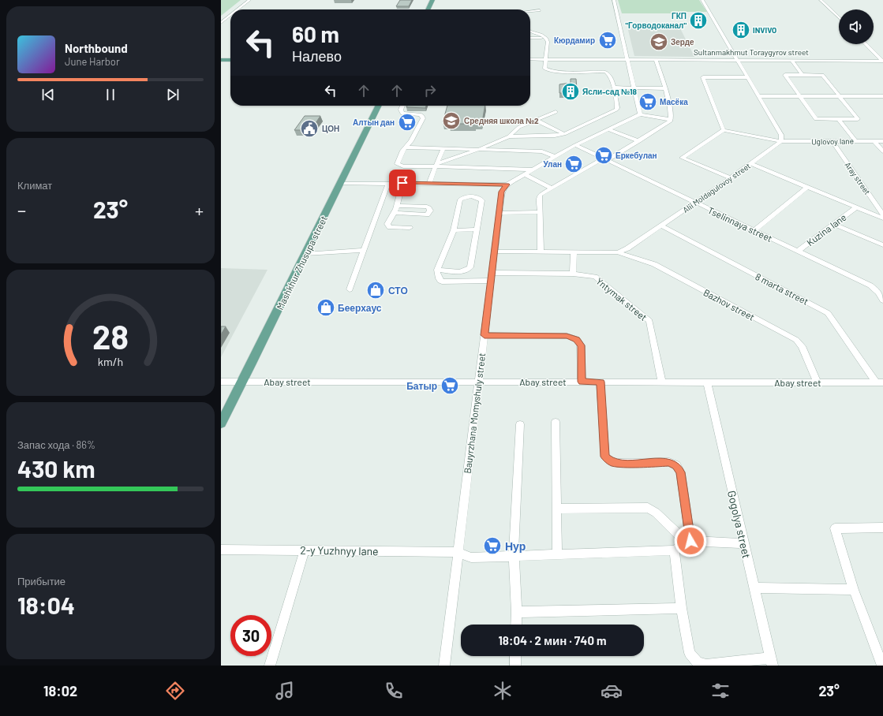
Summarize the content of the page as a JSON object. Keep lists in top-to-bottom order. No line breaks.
{"streets":{"main road":["Mashkhur Zhusupa street"],"street":["Sultanmakhmut Toraygyrov street","Uglovoy lane","Aray street","Alii Moldagulovoy street","Tselinnaya street","Kuzina lane","8 marta street","Yntymak street","Bazhov street","Abay street","Bauyrzhana Momyshuly street","Gogolya street","2-y Yuzhnyy lane"]},"crossings":[["Uglovoy lane","Aray street"],["Uglovoy lane","Alii Moldagulovoy street"],["Alii Moldagulovoy street","Tselinnaya street"],["Alii Moldagulovoy street","8 marta street"],["Alii Moldagulovoy street","Bazhov street"],["Alii Moldagulovoy street","Bauyrzhana Momyshuly street"],["Tselinnaya street","Kuzina lane"],["Mashkhur Zhusupa street","Abay street"],["8 marta street","Abay street"],["Yntymak street","Abay street"],["Yntymak street","Bauyrzhana Momyshuly street"],["Bazhov street","Abay street"],["Abay street","Bauyrzhana Momyshuly street"],["Abay street","Gogolya street"],["Bauyrzhana Momyshuly street","2-y Yuzhnyy lane"]],"places":{"building":["ГКП \"Горводоканал\"","INVIVO","Ясли-сад №18"],"supermarket":["Кюрдамир","Масёка","Алтын дан","Еркебулан","Улан","Батыр","Нур"],"school or university":["Зерде","Средняя школа №2"],"public building":["ЦОН"],"shop":["СТО","Беерхаус"]},"page":{"turn":["60 m","Налево"],"song":["Northbound","June Harbor"],"tile":["Климат",["Запас хода · 86%","430 km"],["Прибытие","18:04"]],"heat":["−","23°","+"],"limit":"30","trip":"18:04 · 2 мин · 740 m","tabs":["18:02","23°"],"gauge":["28","km/h"]}}
